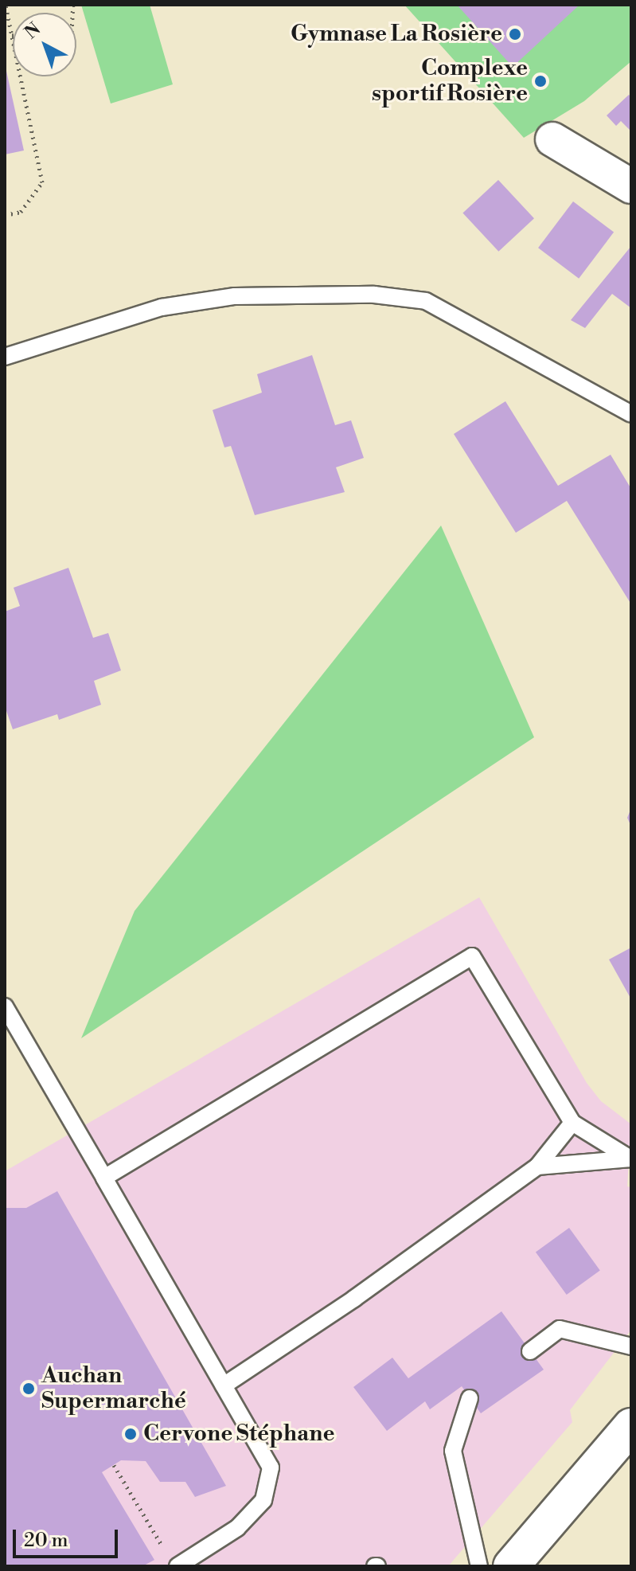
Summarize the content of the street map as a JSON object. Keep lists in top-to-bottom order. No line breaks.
{"places":["Gymnase La Rosière","Complexe sportif Rosière","Auchan Supermarché","Cervone Stéphane"],"scale_bar":"20 m","north":"top left"}
